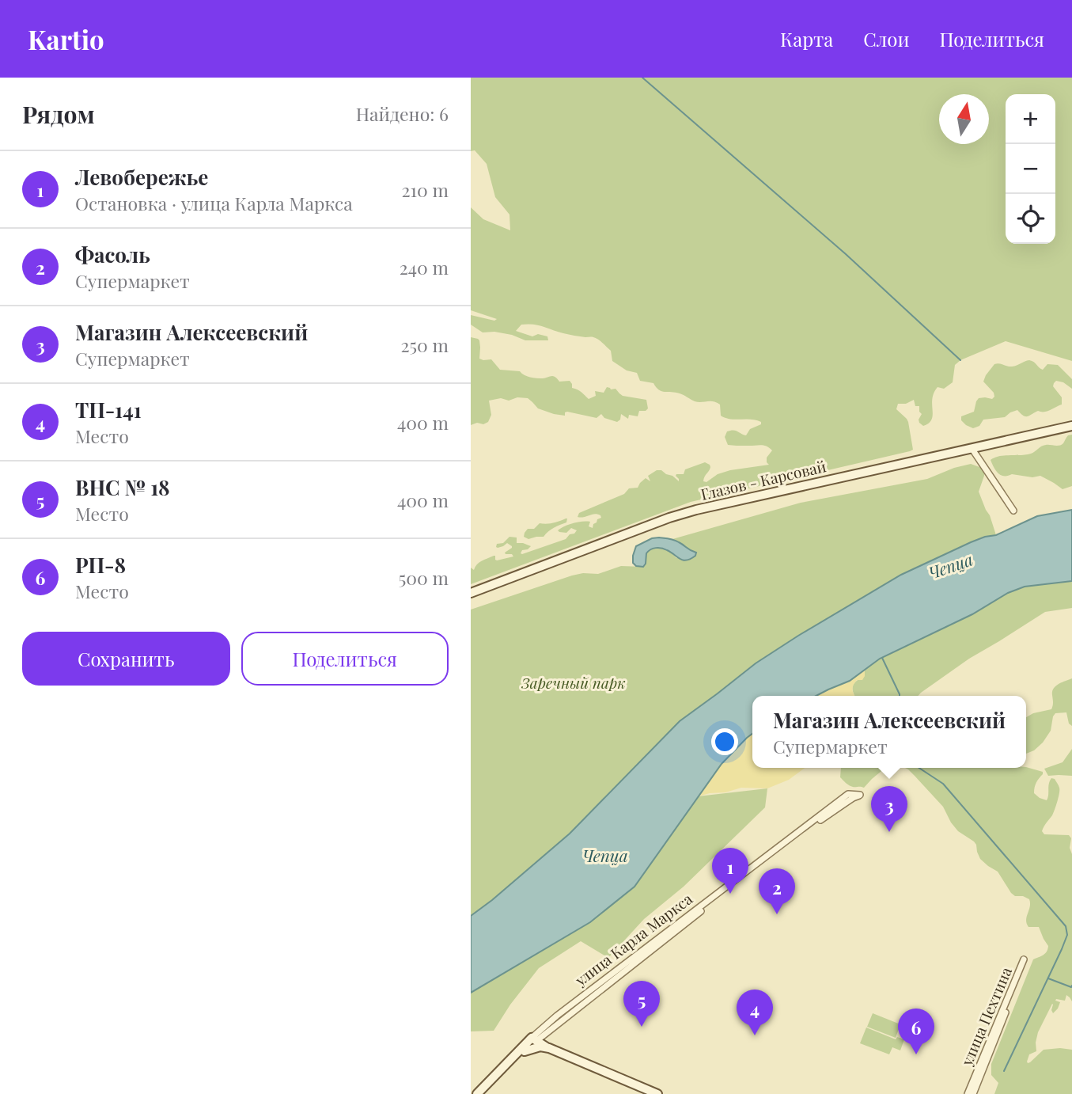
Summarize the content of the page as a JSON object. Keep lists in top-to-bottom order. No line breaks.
{"streets":{"main road":["Глазов - Карсовай","улица Карла Маркса"],"street":["улица Пехтина"]},"water":["Чепца"],"parks":["Заречный парк"],"north":"top","page":{"header":"Kartio","nav":["Карта","Слои","Поделиться"],"heading":["Рядом","Найдено: 6"],"map_buttons":["+","−"],"list":[{"mark":"1","name":"Левобережье","note":"Остановка · улица Карла Маркса","value":"210 m"},{"mark":"2","name":"Фасоль","note":"Супермаркет","value":"240 m"},{"mark":"3","name":"Магазин Алексеевский","note":"Супермаркет","value":"250 m"},{"mark":"4","name":"ТП-141","note":"Место","value":"400 m"},{"mark":"5","name":"ВНС № 18","note":"Место","value":"400 m"},{"mark":"6","name":"РП-8","note":"Место","value":"500 m"}],"buttons":["Сохранить","Поделиться"],"popup":["Магазин Алексеевский","Супермаркет"],"pins":["3","1","2","5","4","6"]}}
